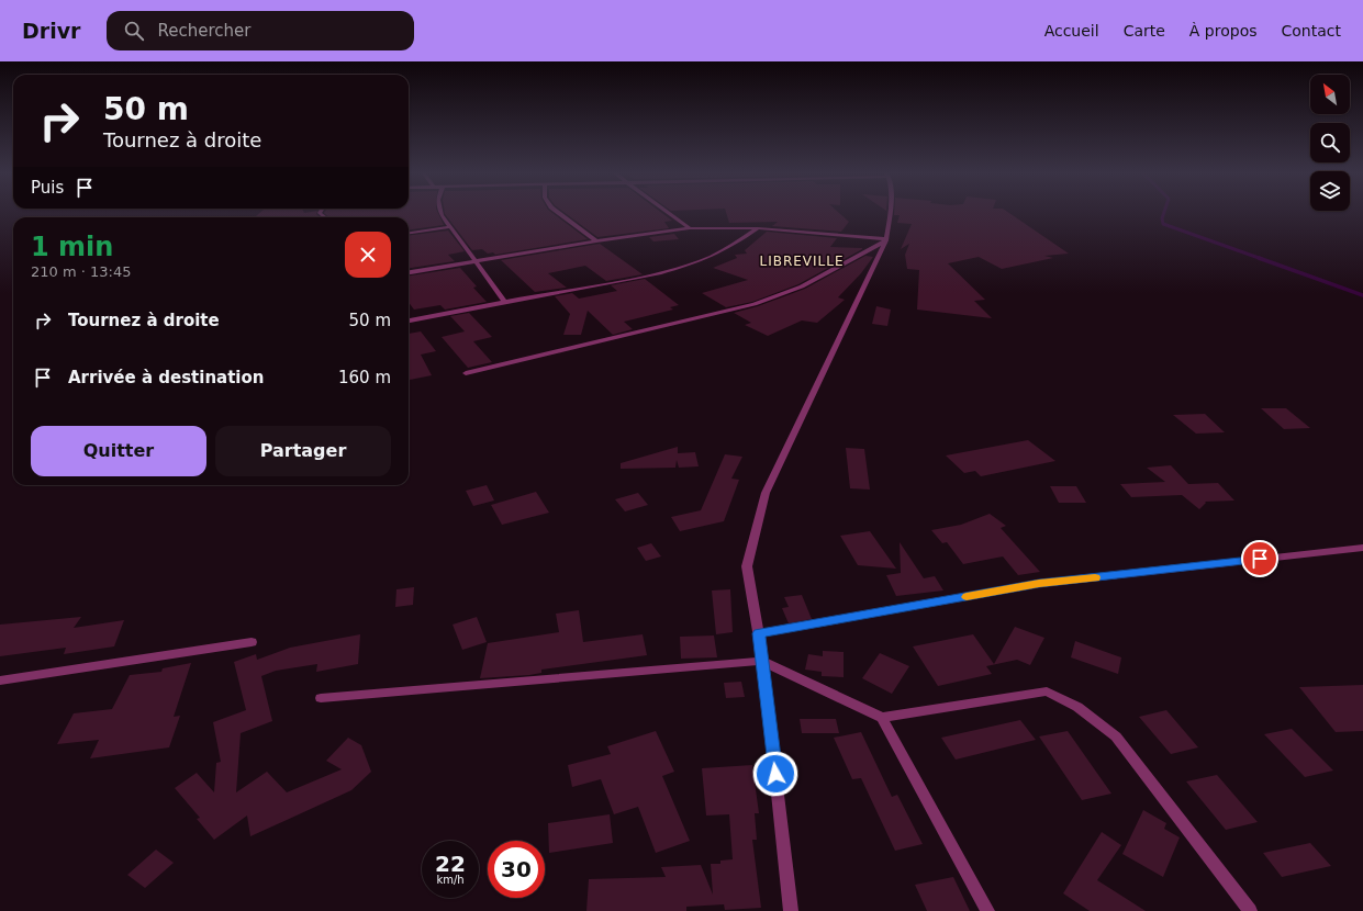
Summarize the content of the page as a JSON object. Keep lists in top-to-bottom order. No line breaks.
{"districts":["LIBREVILLE"],"north":"top left","page":{"header":"Drivr","search":"Rechercher","nav":["Accueil","Carte","À propos","Contact"],"turn":["50 m","Tournez à droite"],"then":"Puis","heading":["1 min","210 m · 13:45"],"list":[{"name":"Tournez à droite","value":"50 m"},{"name":"Arrivée à destination","value":"160 m"}],"buttons":["Quitter","Partager"],"speed":"22 km/h","limit":"30"}}
